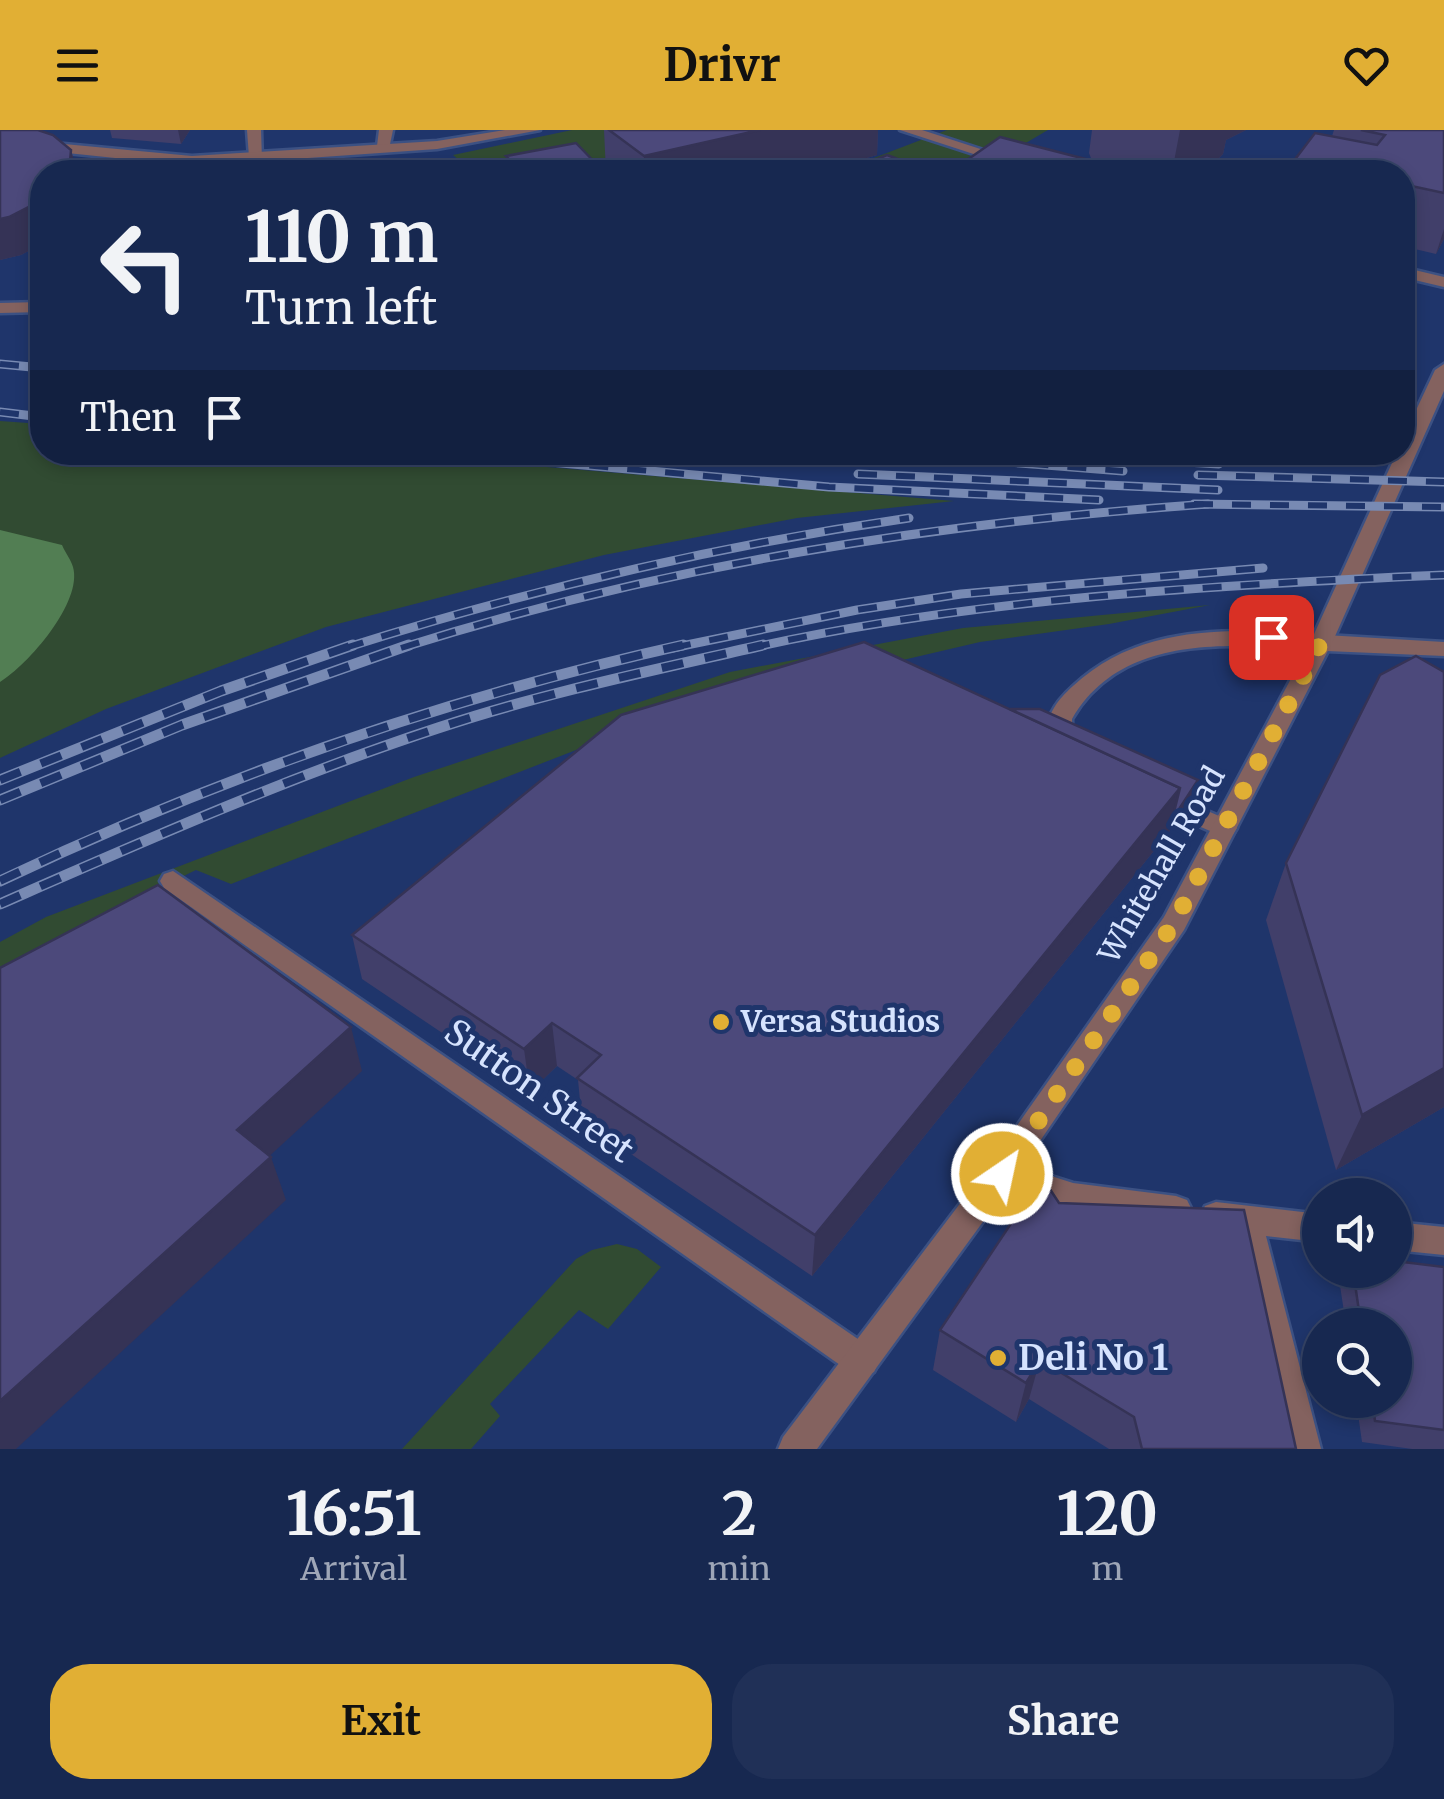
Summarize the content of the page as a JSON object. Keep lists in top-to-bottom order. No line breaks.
{"streets":{"street":["Whitehall Road","Sutton Street"]},"crossings":[["Whitehall Road","Sutton Street"]],"places":["Versa Studios","Deli No 1"],"page":{"header":"Drivr","turn":["110 m","Turn left"],"then":"Then","eta":["16:51","Arrival","2","min","120","m"],"buttons":["Exit","Share"]}}
